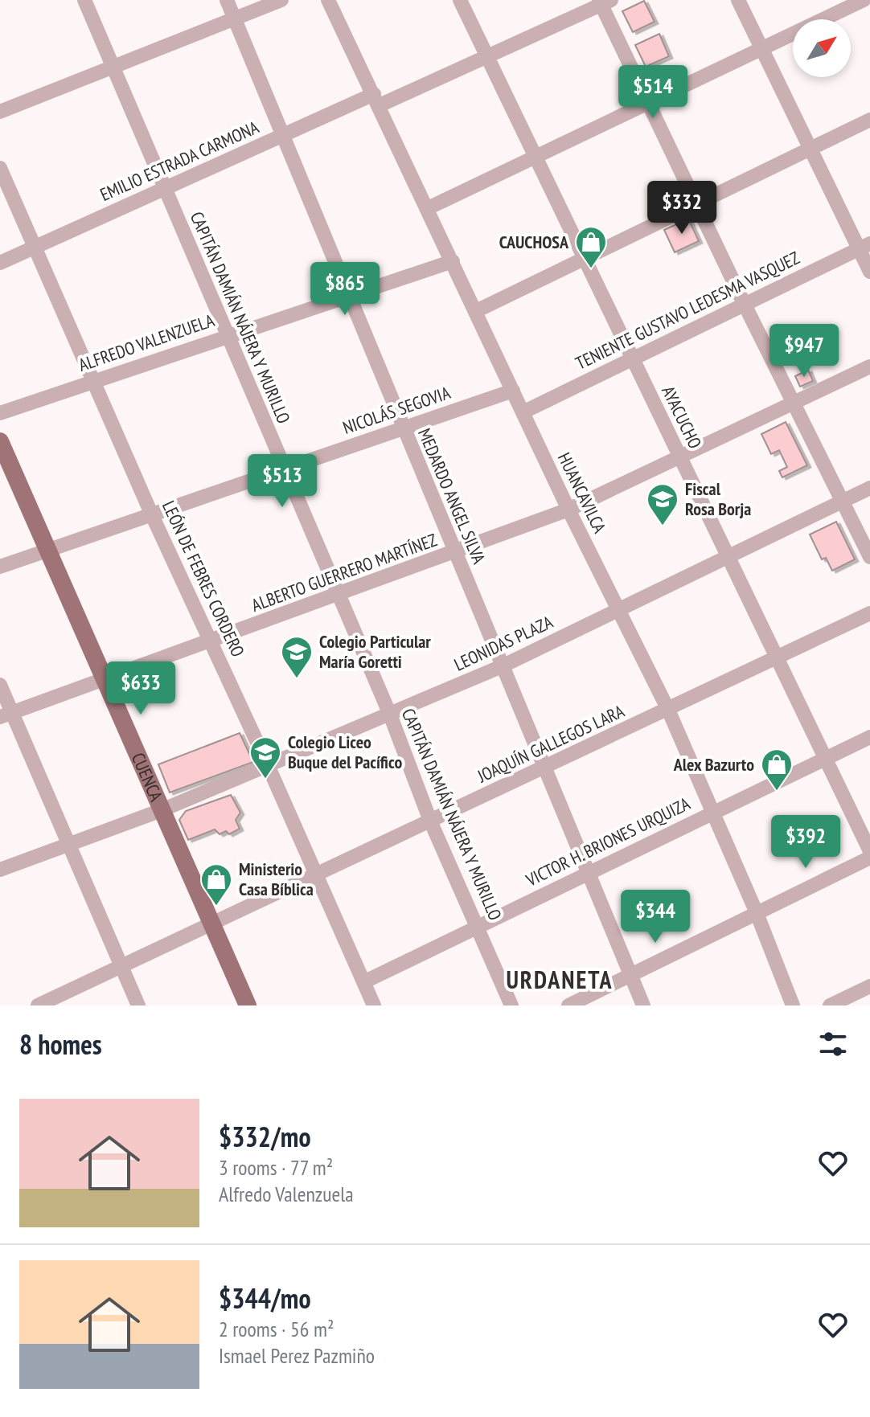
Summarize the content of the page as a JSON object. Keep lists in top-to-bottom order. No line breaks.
{"streets":{"main road":["CUENCA"],"street":["EMILIO ESTRADA CARMONA","TENIENTE GUSTAVO LEDESMA VASQUEZ","CAPITÁN DAMIÁN NÁJERA Y MURILLO","ALFREDO VALENZUELA","NICOLÁS SEGOVIA","AYACUCHO","HUANCAVILCA","MEDARDO ANGEL SILVA","ALBERTO GUERRERO MARTÍNEZ","LEÓN DE FEBRES CORDERO","LEONIDAS PLAZA","JOAQUÍN GALLEGOS LARA","VICTOR H. BRIONES URQUIZA"]},"crossings":[["EMILIO ESTRADA CARMONA","CAPITÁN DAMIÁN NÁJERA Y MURILLO"],["EMILIO ESTRADA CARMONA","AYACUCHO"],["EMILIO ESTRADA CARMONA","HUANCAVILCA"],["EMILIO ESTRADA CARMONA","MEDARDO ANGEL SILVA"],["EMILIO ESTRADA CARMONA","LEÓN DE FEBRES CORDERO"],["TENIENTE GUSTAVO LEDESMA VASQUEZ","AYACUCHO"],["TENIENTE GUSTAVO LEDESMA VASQUEZ","HUANCAVILCA"],["CAPITÁN DAMIÁN NÁJERA Y MURILLO","ALFREDO VALENZUELA"],["CAPITÁN DAMIÁN NÁJERA Y MURILLO","NICOLÁS SEGOVIA"],["CAPITÁN DAMIÁN NÁJERA Y MURILLO","ALBERTO GUERRERO MARTÍNEZ"],["CAPITÁN DAMIÁN NÁJERA Y MURILLO","LEONIDAS PLAZA"],["CAPITÁN DAMIÁN NÁJERA Y MURILLO","JOAQUÍN GALLEGOS LARA"],["CAPITÁN DAMIÁN NÁJERA Y MURILLO","VICTOR H. BRIONES URQUIZA"],["ALFREDO VALENZUELA","HUANCAVILCA"],["ALFREDO VALENZUELA","MEDARDO ANGEL SILVA"],["ALFREDO VALENZUELA","LEÓN DE FEBRES CORDERO"],["NICOLÁS SEGOVIA","HUANCAVILCA"],["NICOLÁS SEGOVIA","MEDARDO ANGEL SILVA"],["NICOLÁS SEGOVIA","LEÓN DE FEBRES CORDERO"],["NICOLÁS SEGOVIA","CUENCA"],["AYACUCHO","ALBERTO GUERRERO MARTÍNEZ"],["AYACUCHO","LEONIDAS PLAZA"],["AYACUCHO","JOAQUÍN GALLEGOS LARA"],["AYACUCHO","VICTOR H. BRIONES URQUIZA"],["HUANCAVILCA","ALBERTO GUERRERO MARTÍNEZ"],["HUANCAVILCA","LEONIDAS PLAZA"],["HUANCAVILCA","JOAQUÍN GALLEGOS LARA"],["HUANCAVILCA","VICTOR H. BRIONES URQUIZA"],["MEDARDO ANGEL SILVA","ALBERTO GUERRERO MARTÍNEZ"],["MEDARDO ANGEL SILVA","LEONIDAS PLAZA"],["MEDARDO ANGEL SILVA","JOAQUÍN GALLEGOS LARA"],["MEDARDO ANGEL SILVA","VICTOR H. BRIONES URQUIZA"],["ALBERTO GUERRERO MARTÍNEZ","LEÓN DE FEBRES CORDERO"],["ALBERTO GUERRERO MARTÍNEZ","CUENCA"],["LEÓN DE FEBRES CORDERO","LEONIDAS PLAZA"],["LEÓN DE FEBRES CORDERO","JOAQUÍN GALLEGOS LARA"],["LEÓN DE FEBRES CORDERO","VICTOR H. BRIONES URQUIZA"],["LEONIDAS PLAZA","CUENCA"],["JOAQUÍN GALLEGOS LARA","CUENCA"]],"districts":["URDANETA"],"places":{"shop":["CAUCHOSA","Alex Bazurto","Ministerio Casa Bíblica"],"school or university":["Fiscal Rosa Borja","Colegio Particular María Goretti","Colegio Liceo Buque del Pacífico"]},"north":"top right","page":{"price":["$514","$332","$865","$947","$513","$633","$392","$344"],"heading":"8 homes","list":[{"name":"$332/mo","note":"3 rooms · 77 m² · Alfredo Valenzuela"},{"name":"$344/mo","note":"2 rooms · 56 m² · Ismael Perez Pazmiño"}]}}
